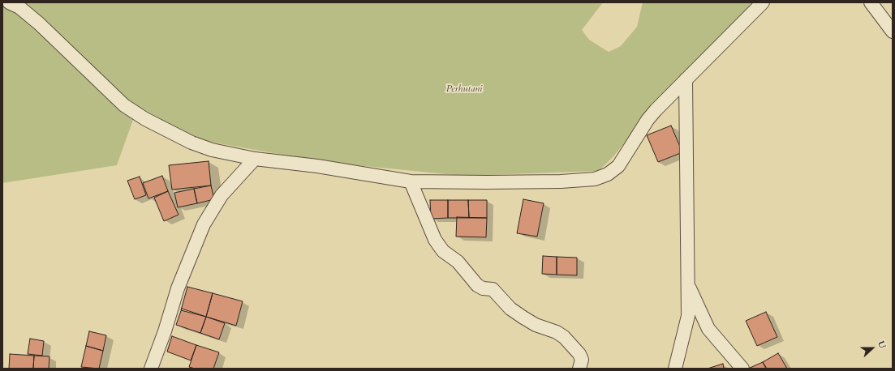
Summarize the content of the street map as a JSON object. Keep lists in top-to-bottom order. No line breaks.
{"parks":["Perhutani"],"north":"right"}
